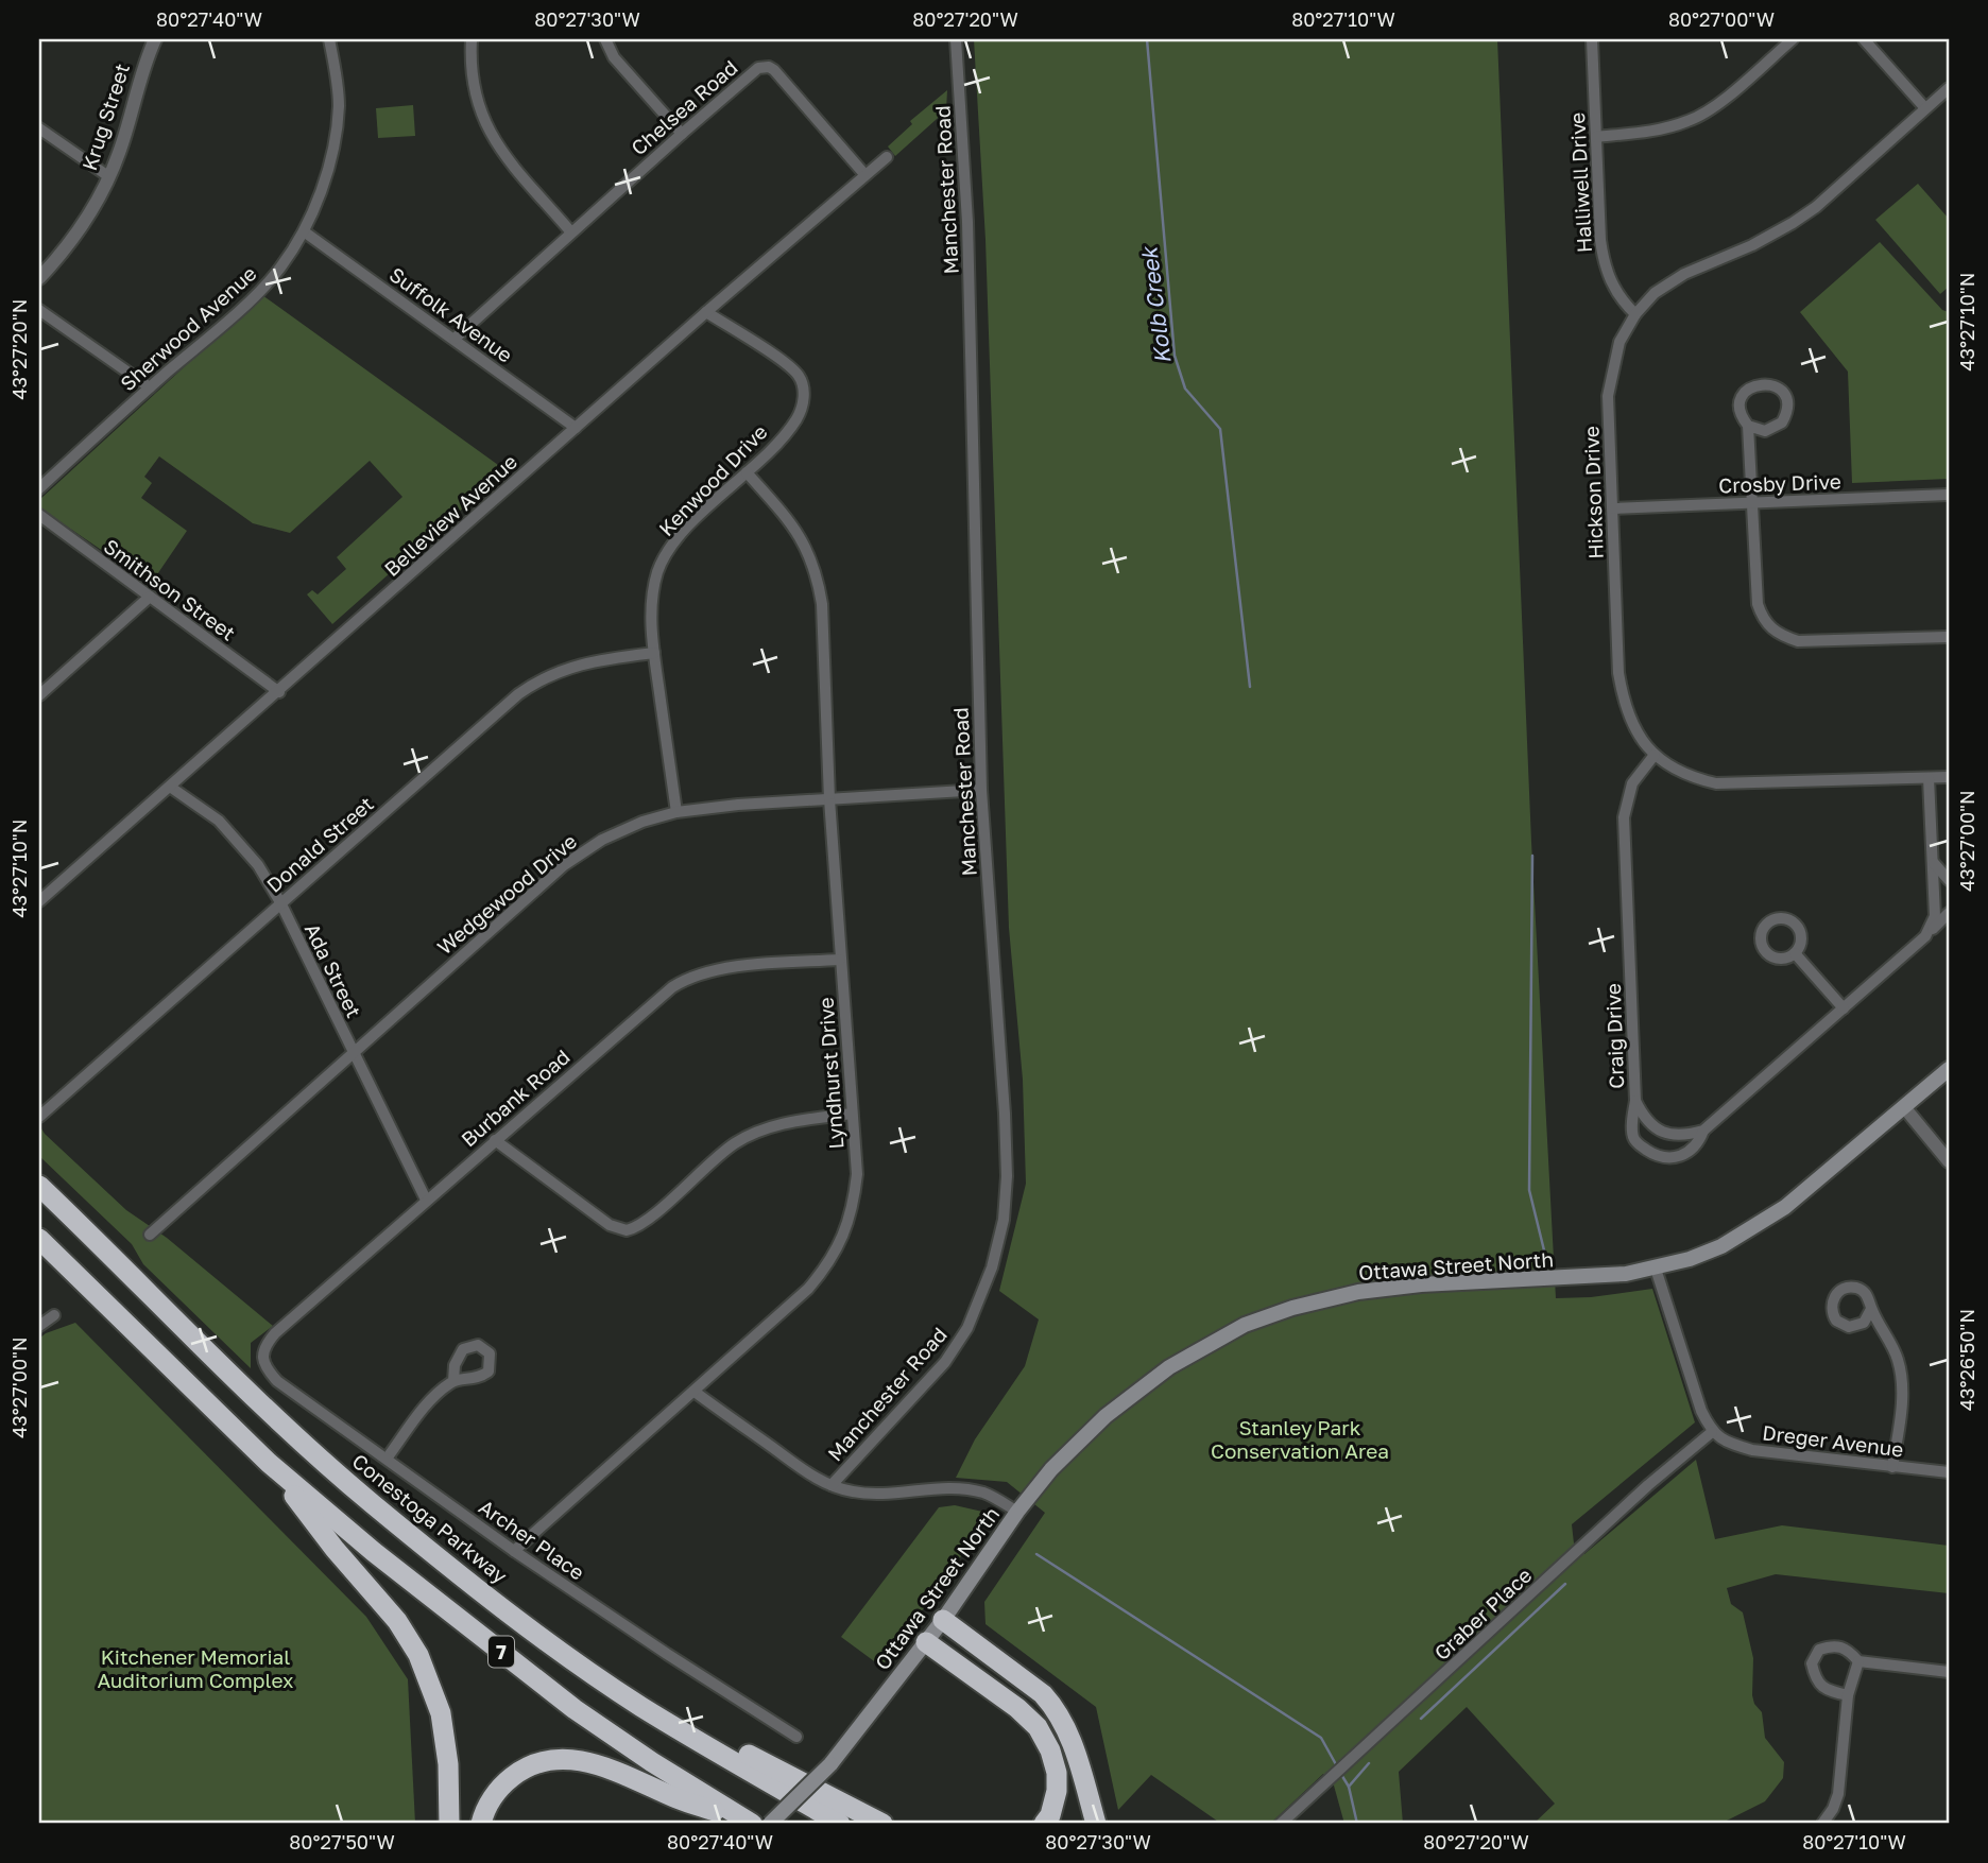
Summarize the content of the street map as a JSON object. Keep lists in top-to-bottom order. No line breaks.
{"streets":{"highway":["Conestoga Parkway","7"],"main road":["Ottawa Street North"],"street":["Chelsea Road","Krug Street","Halliwell Drive","Manchester Road","Suffolk Avenue","Sherwood Avenue","Kenwood Drive","Crosby Drive","Hickson Drive","Belleview Avenue","Smithson Street","Donald Street","Wedgewood Drive","Ada Street","Craig Drive","Lyndhurst Drive","Burbank Road","Dreger Avenue","Archer Place","Graber Place"]},"crossings":[["Chelsea Road","Suffolk Avenue"],["Chelsea Road","Belleview Avenue"],["Halliwell Drive","Hickson Drive"],["Manchester Road","Wedgewood Drive"],["Suffolk Avenue","Sherwood Avenue"],["Suffolk Avenue","Belleview Avenue"],["Kenwood Drive","Belleview Avenue"],["Kenwood Drive","Donald Street"],["Kenwood Drive","Wedgewood Drive"],["Kenwood Drive","Lyndhurst Drive"],["Crosby Drive","Hickson Drive"],["Hickson Drive","Craig Drive"],["Belleview Avenue","Smithson Street"],["Belleview Avenue","Ada Street"],["Donald Street","Ada Street"],["Wedgewood Drive","Ada Street"],["Wedgewood Drive","Lyndhurst Drive"],["Ada Street","Burbank Road"],["Lyndhurst Drive","Burbank Road"],["Lyndhurst Drive","Archer Place"],["Burbank Road","Archer Place"],["Dreger Avenue","Graber Place"]],"water":["Kolb Creek"],"parks":["Stanley Park Conservation Area","Kitchener Memorial Auditorium Complex"],"coordinates":["80°27'40\"W","80°27'30\"W","80°27'20\"W","80°27'10\"W","80°27'00\"W","43°27'10\"N","43°27'20\"N","43°27'00\"N","43°26'50\"N","80°27'50\"W"]}
